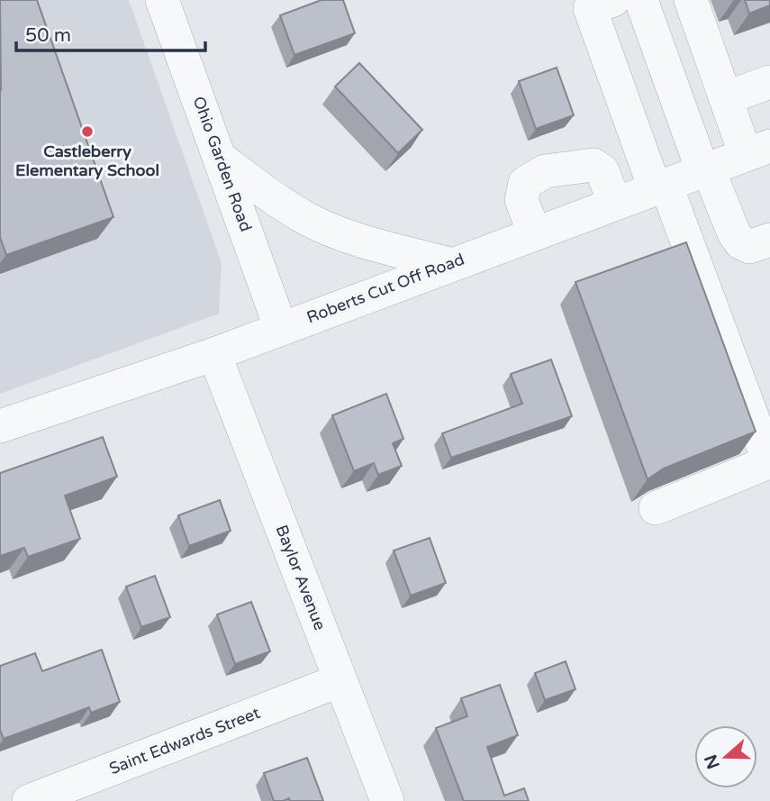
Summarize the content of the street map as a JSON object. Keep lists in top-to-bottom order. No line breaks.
{"streets":{"street":["Ohio Garden Road","Roberts Cut Off Road","Baylor Avenue","Saint Edwards Street"]},"crossings":[["Ohio Garden Road","Roberts Cut Off Road"],["Roberts Cut Off Road","Baylor Avenue"],["Baylor Avenue","Saint Edwards Street"]],"places":["Castleberry Elementary School"],"scale_bar":"50 m","north":"left"}
